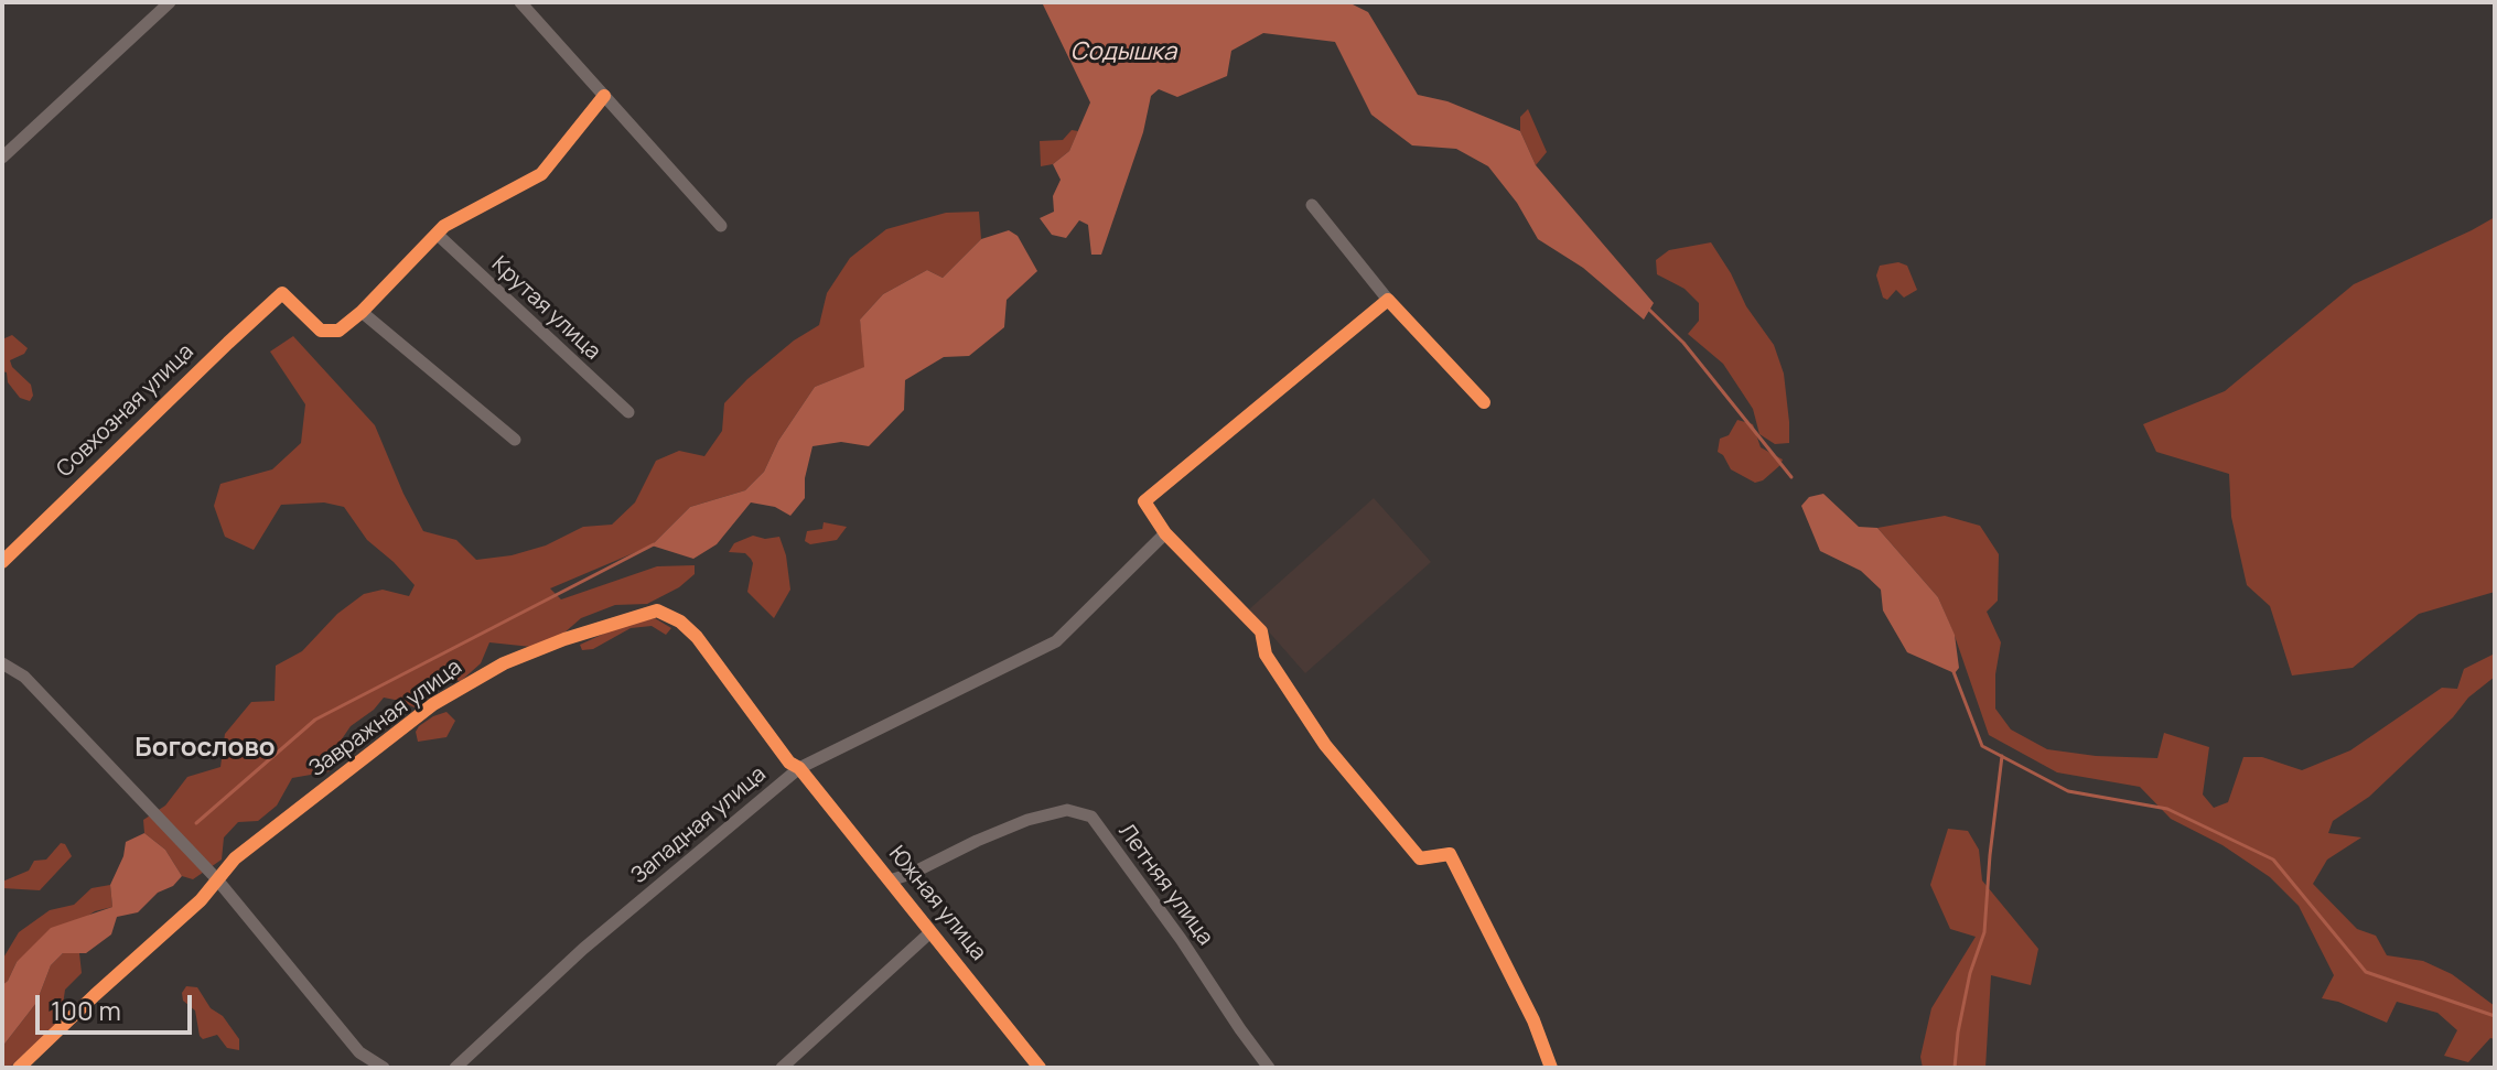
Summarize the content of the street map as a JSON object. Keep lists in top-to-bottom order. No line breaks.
{"streets":{"street":["Крутая улица","Совхозная улица","Завражная улица","Западная улица","Летняя улица","Южная улица"]},"crossings":[["Завражная улица","Западная улица"],["Завражная улица","Южная улица"],["Западная улица","Южная улица"],["Летняя улица","Южная улица"]],"districts":["Богослово"],"water":["Содышка"],"scale_bar":"100 m"}
